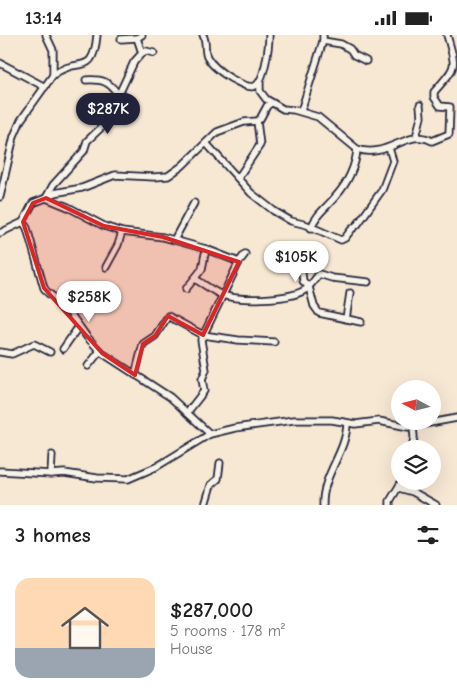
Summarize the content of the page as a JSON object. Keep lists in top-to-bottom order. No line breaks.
{"north":"left","page":{"status":"13:14","price":["$287K","$105K","$258K"],"heading":"3 homes","list":[{"name":"$287,000","note":"5 rooms · 178 m² · House"}]}}
